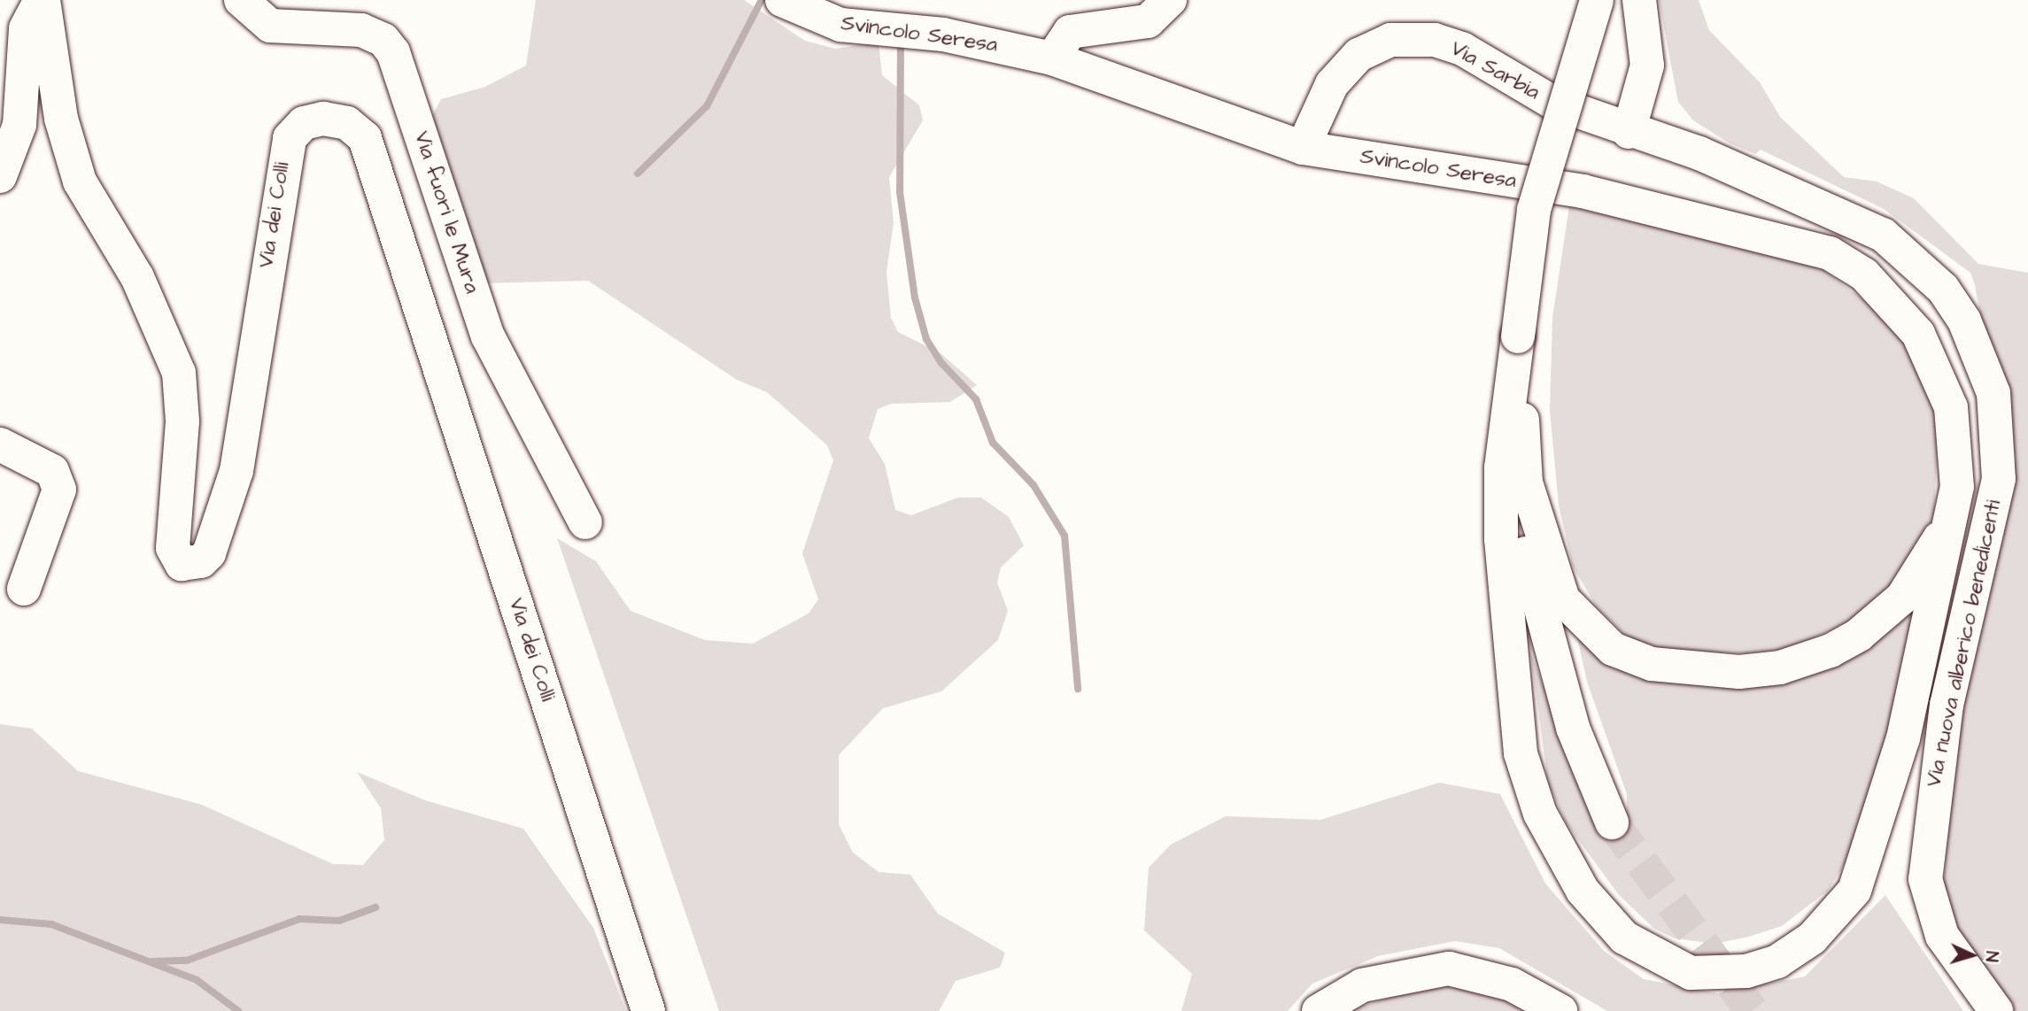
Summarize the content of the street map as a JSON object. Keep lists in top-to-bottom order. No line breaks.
{"streets":{"main road":["Svincolo Seresa","Via Sarbia","Via fuori le Mura","Via dei Colli","Via nuova alberico benedicenti"]},"crossings":[["Svincolo Seresa","Via Sarbia"],["Via Sarbia","Via nuova alberico benedicenti"]],"north":"right"}
